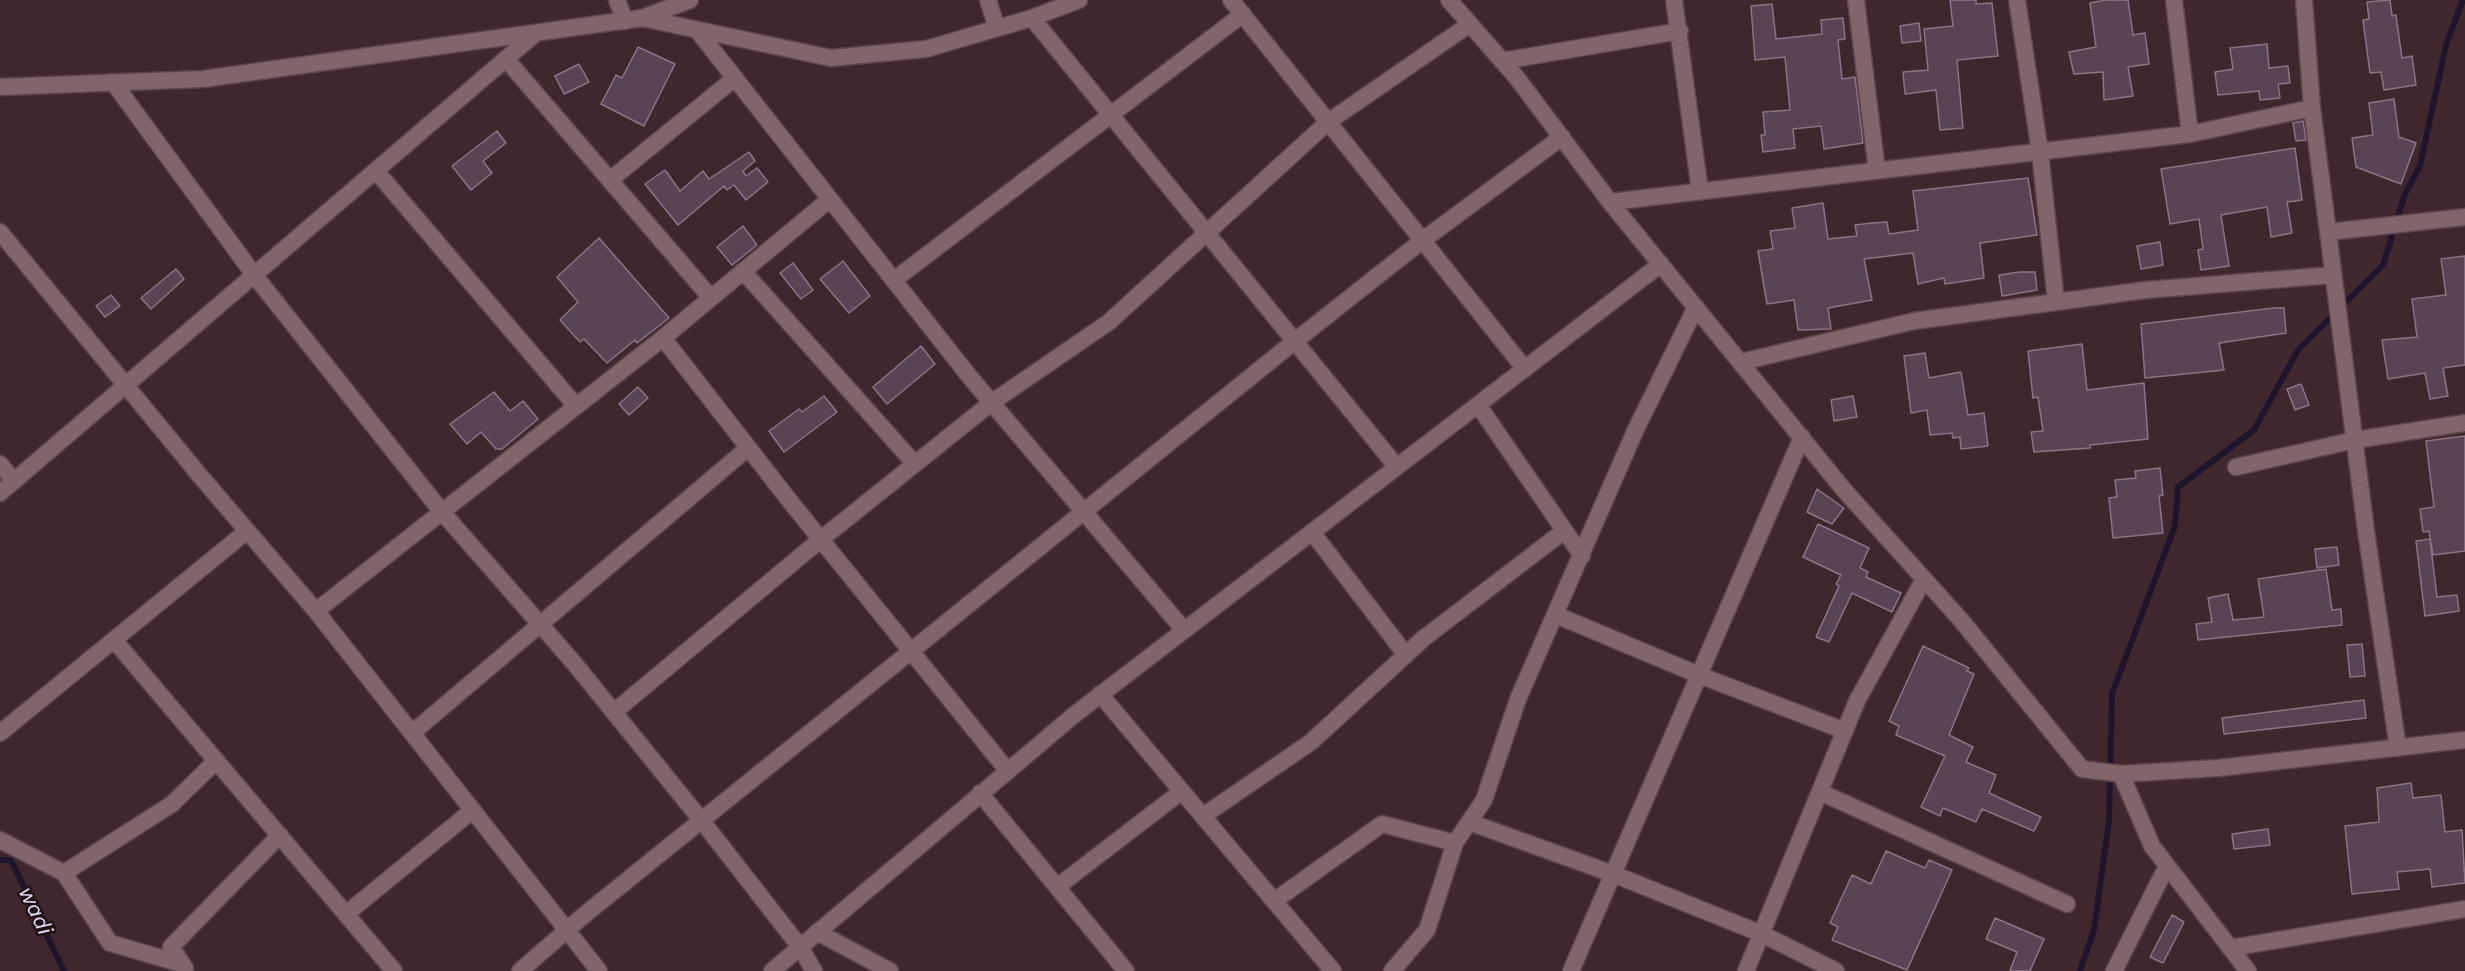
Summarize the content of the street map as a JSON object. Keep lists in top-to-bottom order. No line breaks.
{"water":["wadi"]}
